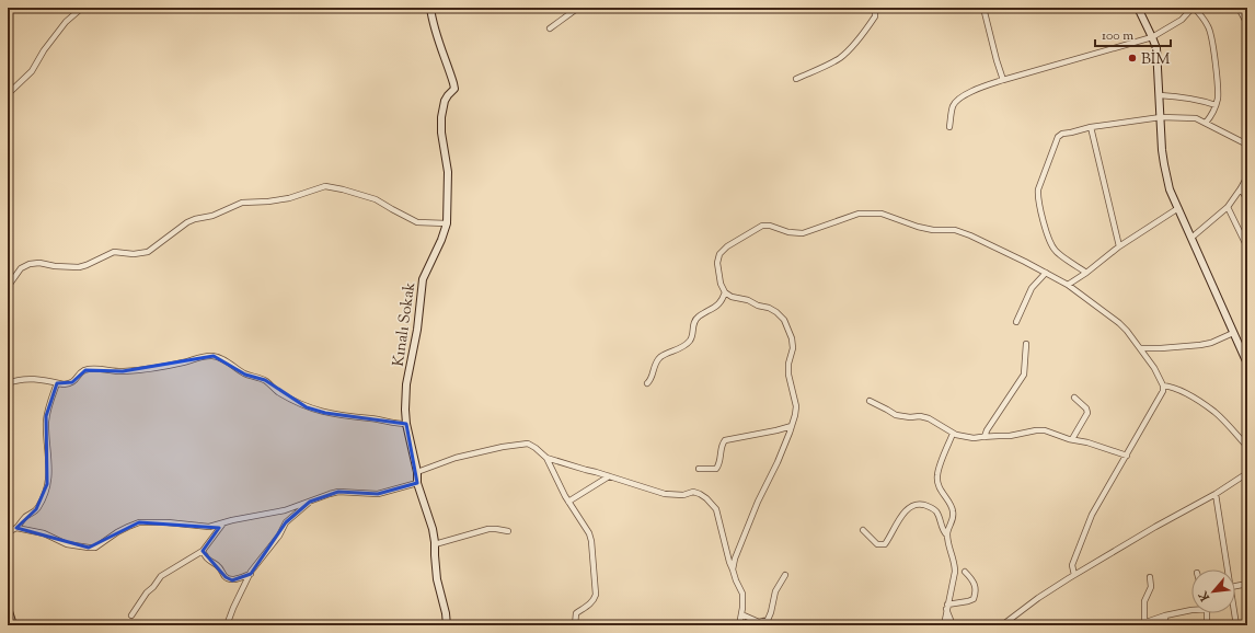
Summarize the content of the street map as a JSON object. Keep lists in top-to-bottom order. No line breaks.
{"streets":{"street":["Kınalı Sokak"]},"places":["BİM"],"scale_bar":"100 m","north":"bottom left"}
